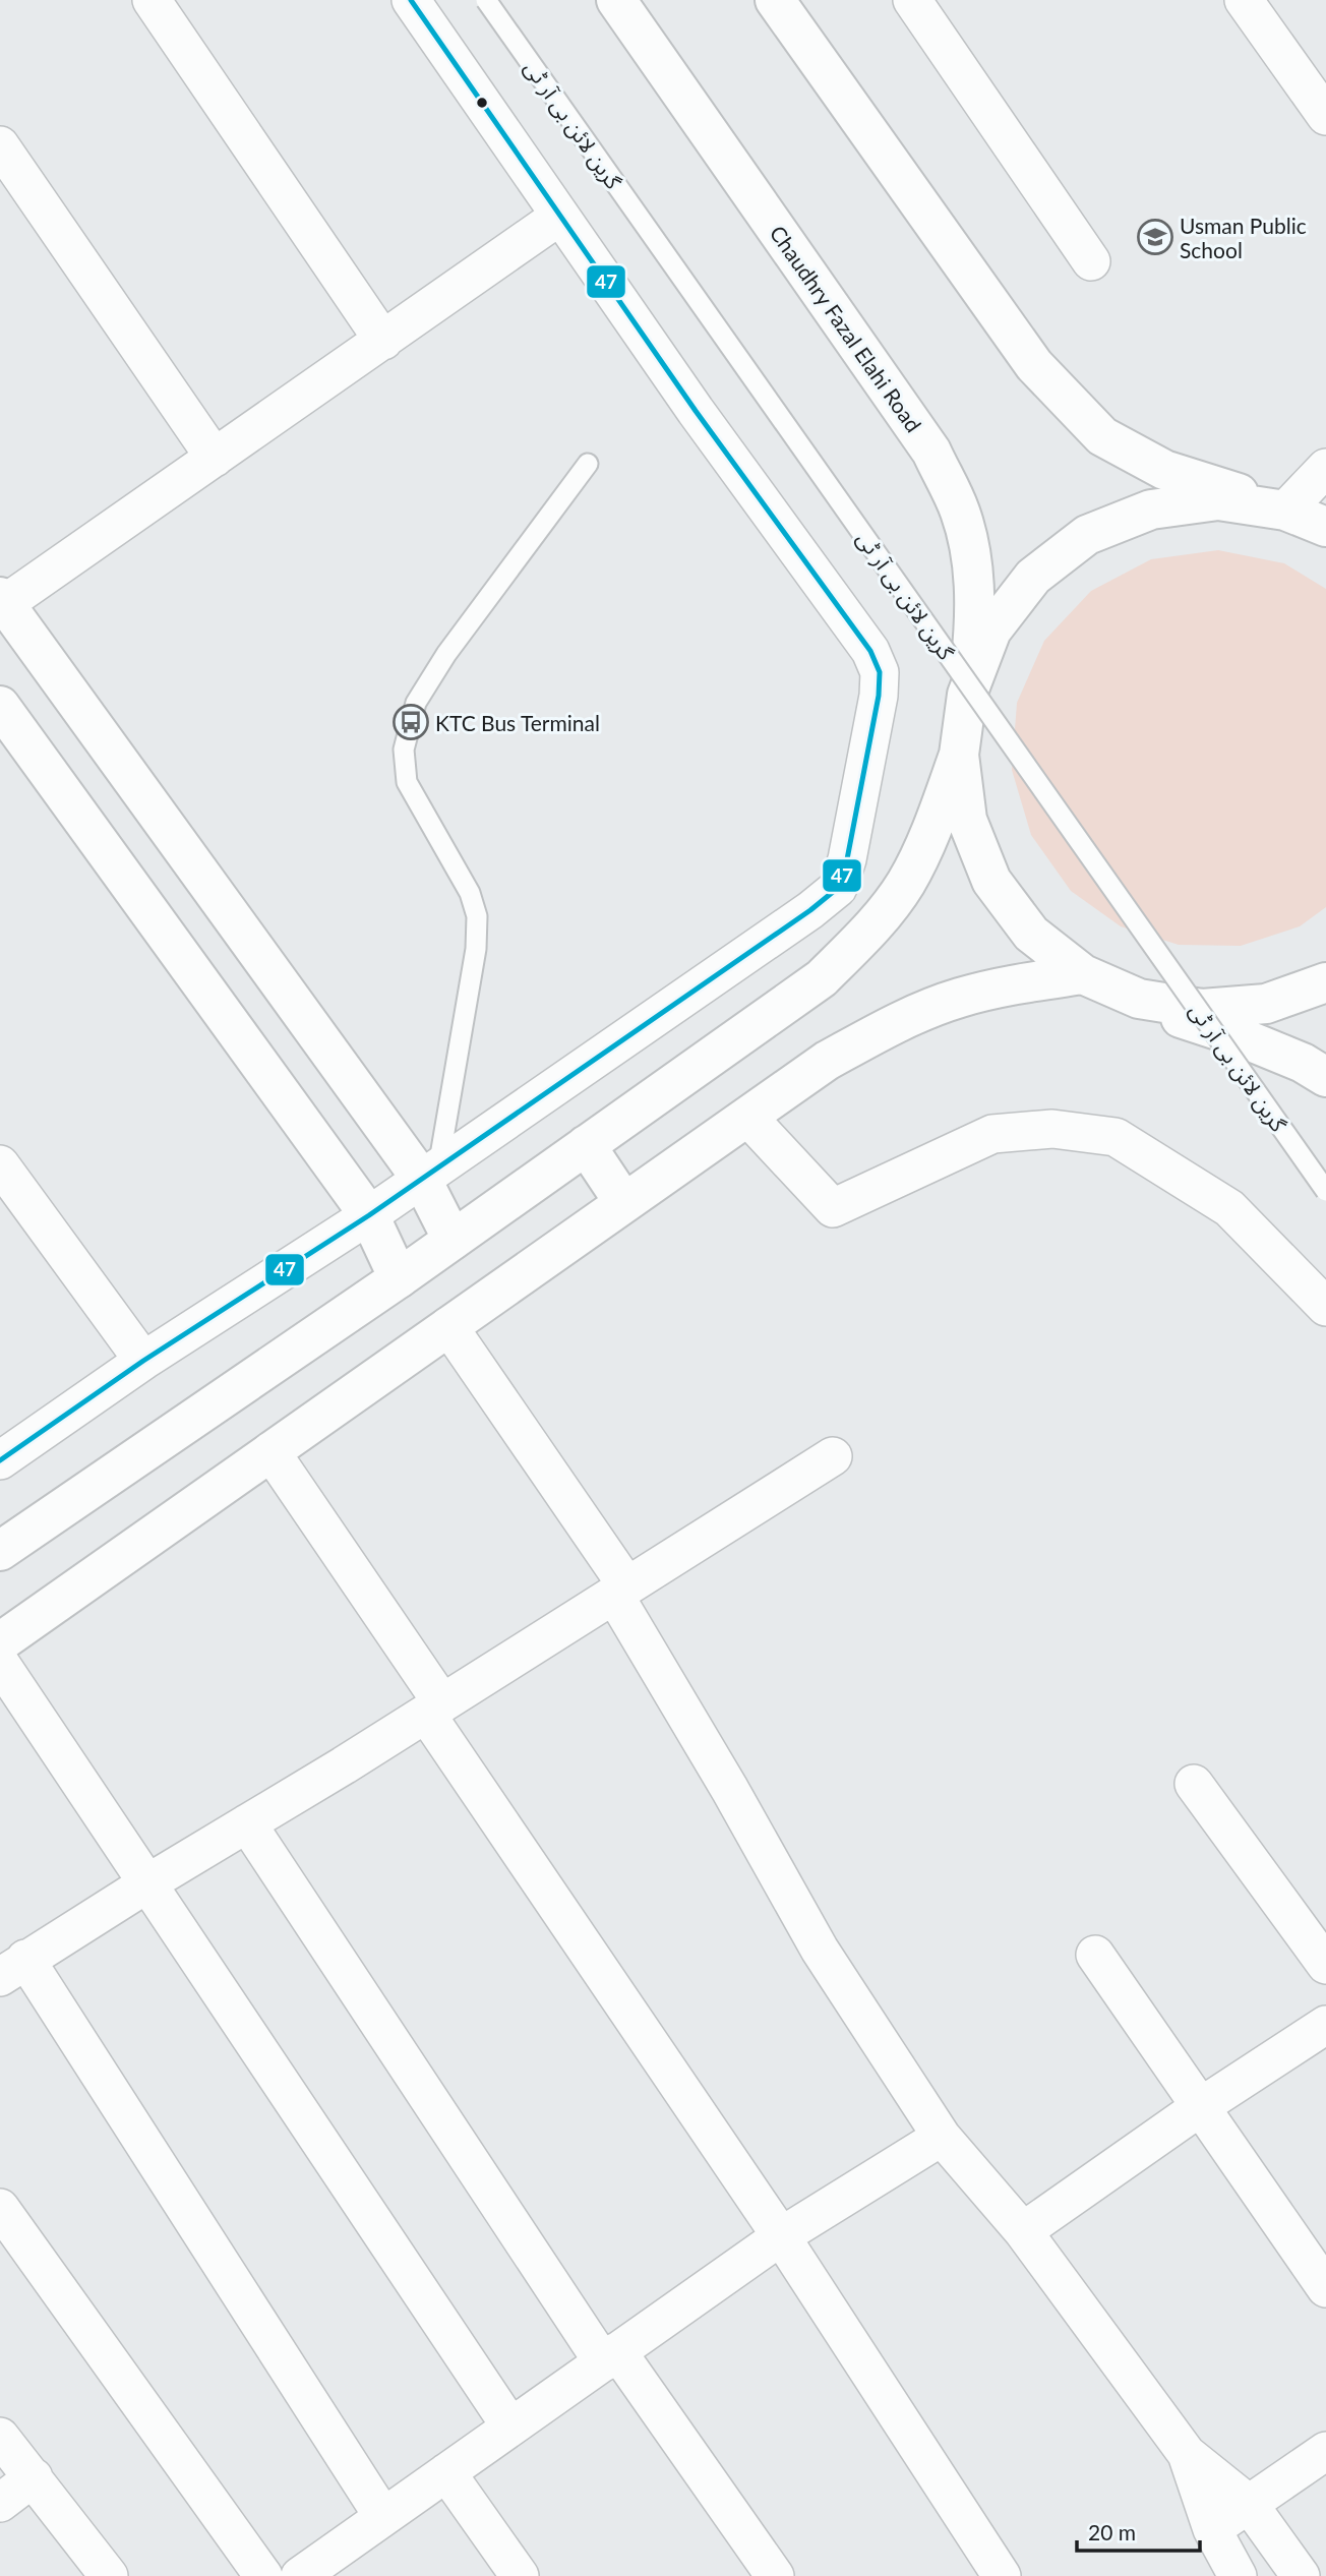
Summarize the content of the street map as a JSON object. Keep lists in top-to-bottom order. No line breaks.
{"streets":{"main road":["Chaudhry Fazal Elahi Road"],"lane":["گرین لائن بی آر ٹی"]},"places":{"school or university":["Usman Public School"],"bus stop":["KTC Bus Terminal"]},"lines":["transit line 47"],"scale_bar":"20 m"}
